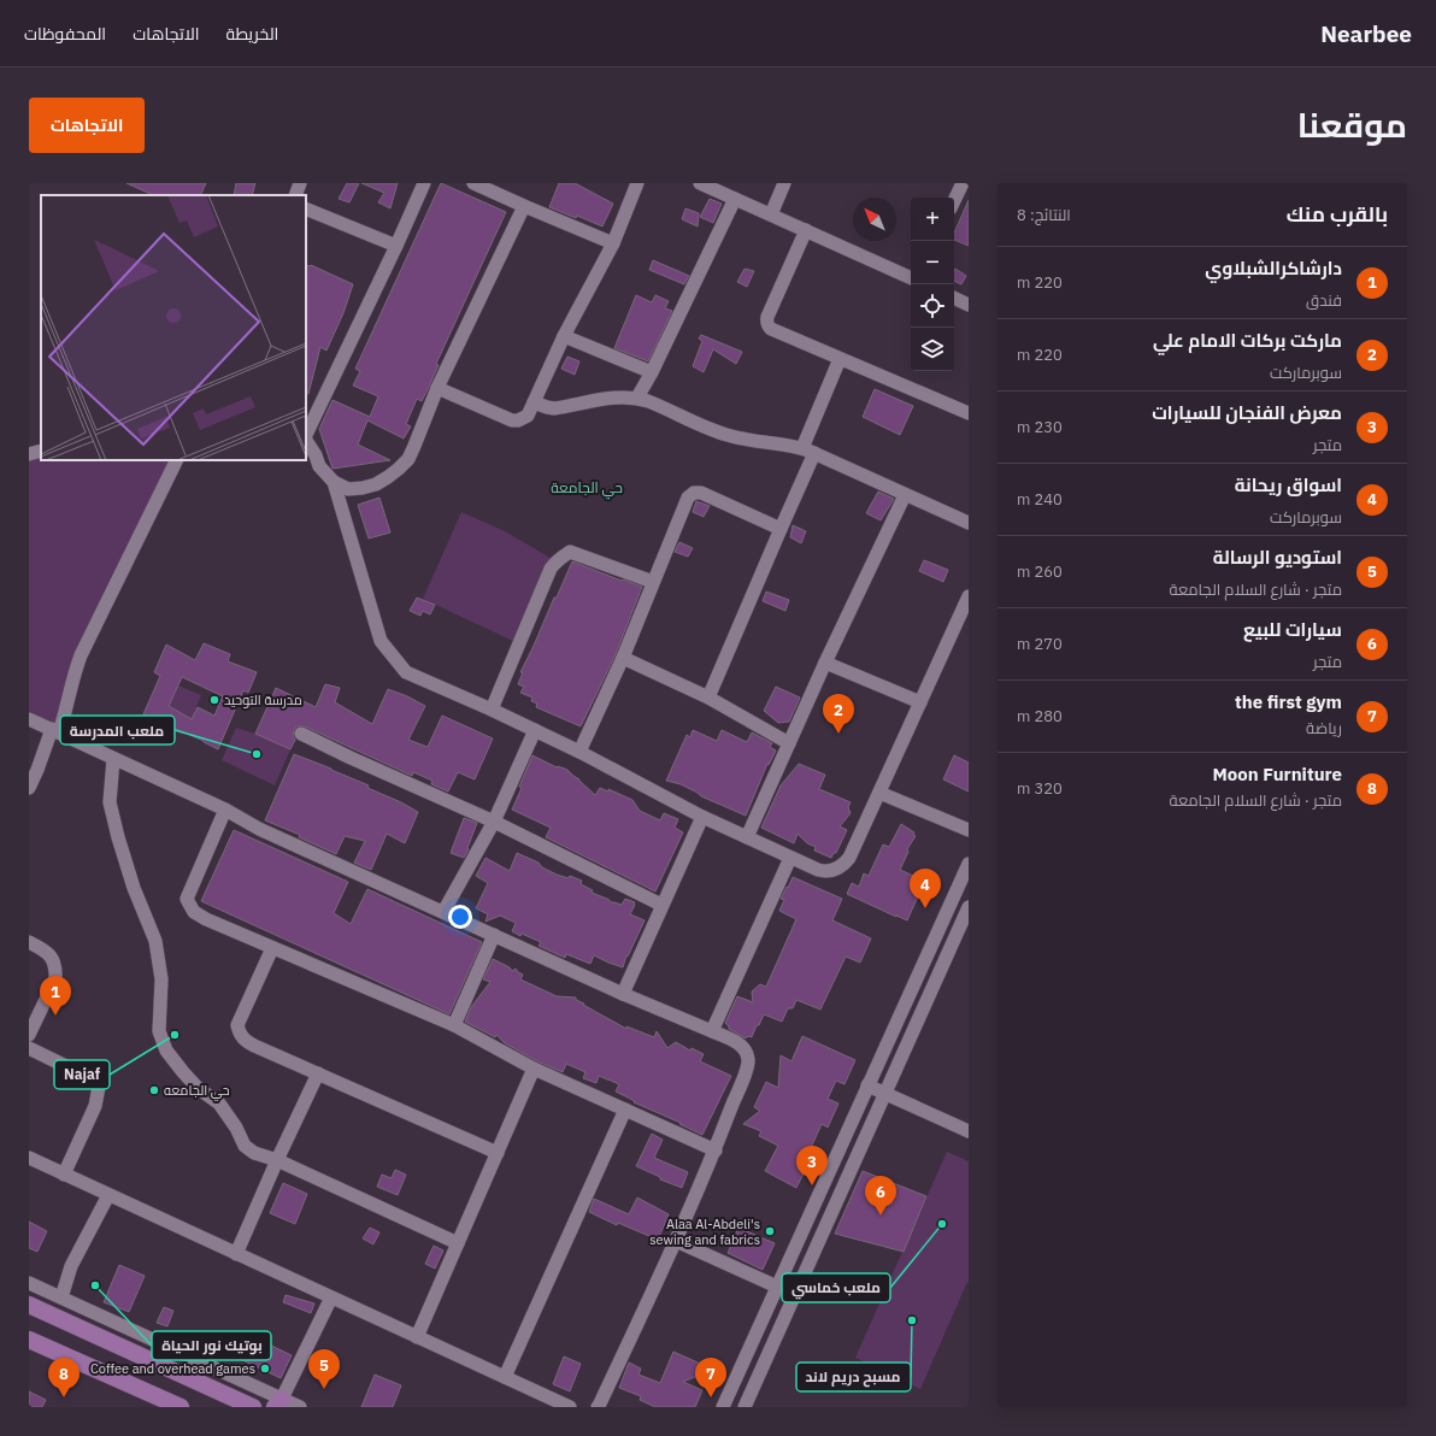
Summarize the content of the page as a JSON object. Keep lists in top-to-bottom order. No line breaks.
{"districts":["حي الجامعة"],"places":["مدرسة التوحيد","ملعب المدرسة","Najaf","حي الجامعه","ملعب خماسي","Alaa Al-Abdeli's sewing and fabrics","بوتيك نور الحياة","مسبح دريم لاند","Coffee and overhead games"],"north":"top left","page":{"header":"Nearbee","nav":["الخريطة","الاتجاهات","المحفوظات"],"title":"موقعنا","buttons":"الاتجاهات","heading":["بالقرب منك","النتائج: 8"],"map_buttons":["+","−"],"list":[{"mark":"1","name":"دارشاكرالشبلاوي","note":"فندق","value":"220 m"},{"mark":"2","name":"ماركت بركات الامام علي","note":"سوبرماركت","value":"220 m"},{"mark":"3","name":"معرض الفنجان للسيارات","note":"متجر","value":"230 m"},{"mark":"4","name":"اسواق ريحانة","note":"سوبرماركت","value":"240 m"},{"mark":"5","name":"استوديو الرسالة","note":"متجر · شارع السلام الجامعة","value":"260 m"},{"mark":"6","name":"سيارات للبيع","note":"متجر","value":"270 m"},{"mark":"7","name":"the first gym","note":"رياضة","value":"280 m"},{"mark":"8","name":"Moon Furniture","note":"متجر · شارع السلام الجامعة","value":"320 m"}],"pins":["2","4","1","3","6","5","7","8"]}}
